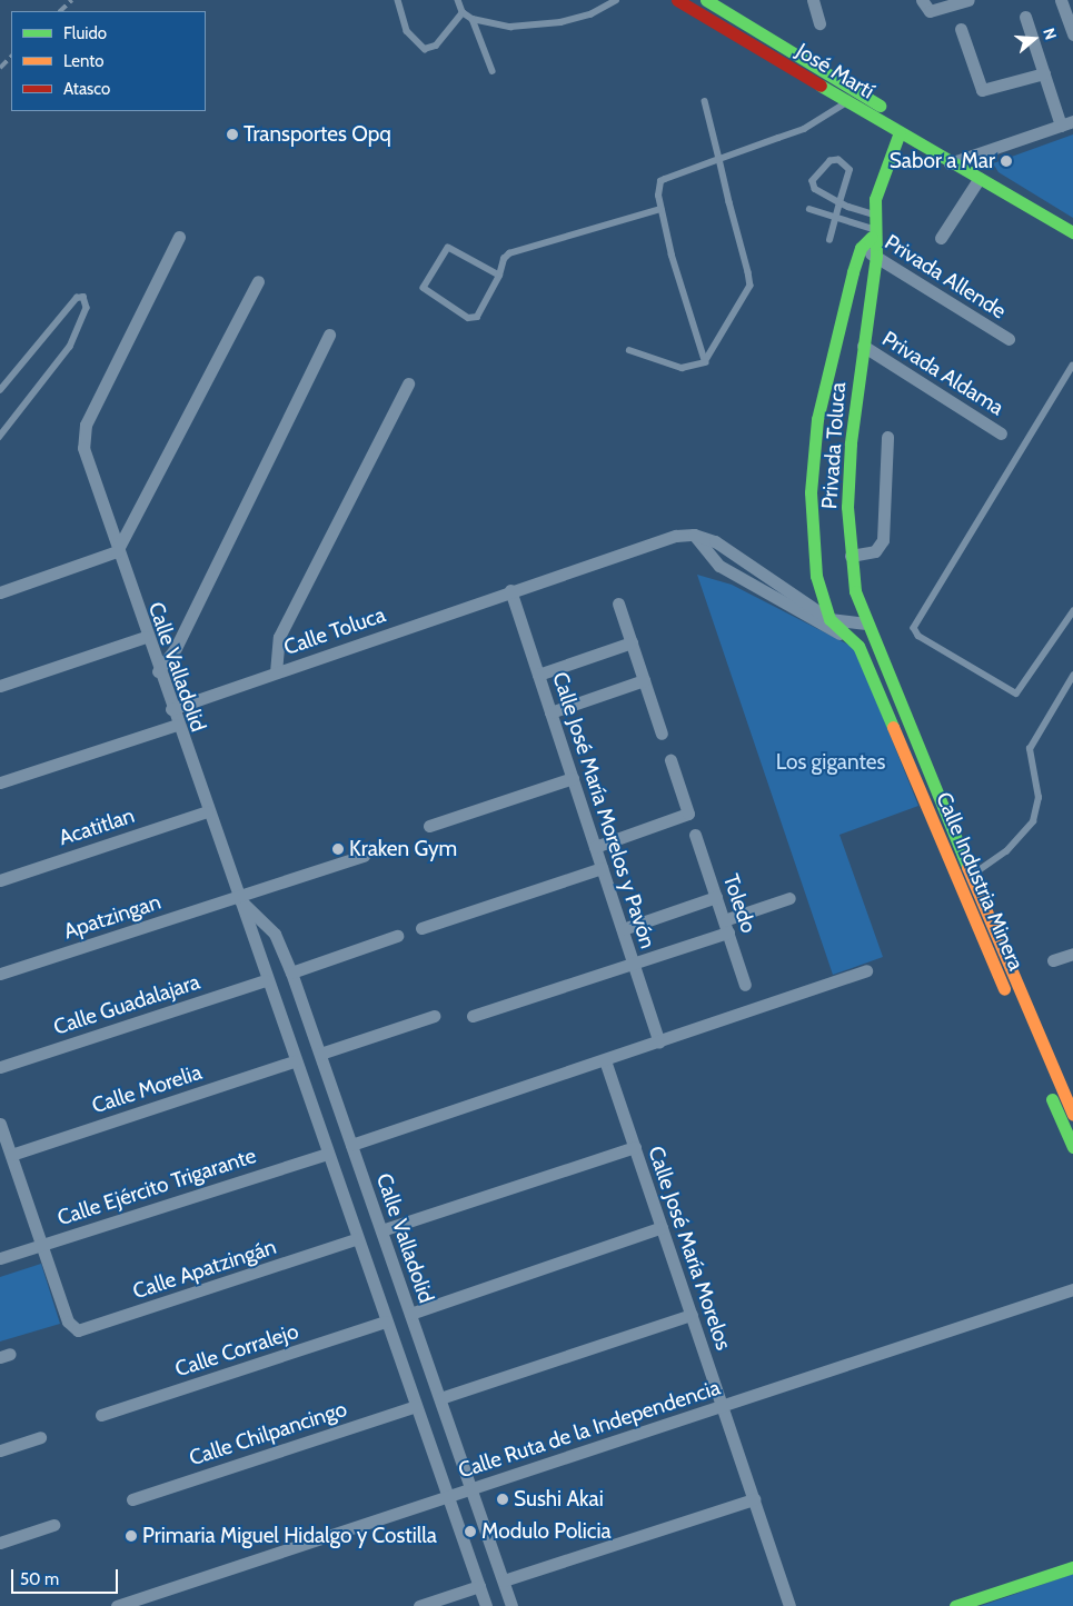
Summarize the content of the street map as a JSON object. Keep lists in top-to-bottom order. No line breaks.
{"streets":{"main road":["José Martí","Privada Toluca","Calle Industria Minera"],"street":["Privada Allende","Privada Aldama","Calle Toluca","Calle Valladolid","Calle José María Morelos y Pavón","Acatitlan","Toledo","Apatzingan","Calle Guadalajara","Calle Morelia","Calle Ejército Trigarante","Calle José María Morelos","Calle Apatzingán","Calle Corralejo","Calle Ruta de la Independencia","Calle Chilpancingo"]},"crossings":[["José Martí","Privada Toluca"],["Privada Allende","Privada Toluca"],["Privada Aldama","Privada Toluca"],["Privada Toluca","Calle Industria Minera"],["Calle Toluca","Calle Valladolid"],["Calle Toluca","Calle José María Morelos y Pavón"],["Calle Valladolid","Acatitlan"],["Calle Valladolid","Apatzingan"],["Calle Valladolid","Calle Guadalajara"],["Calle Valladolid","Calle Morelia"],["Calle Valladolid","Calle Ejército Trigarante"],["Calle Valladolid","Calle Apatzingán"],["Calle Valladolid","Calle Corralejo"],["Calle Valladolid","Calle Ruta de la Independencia"],["Calle Valladolid","Calle Chilpancingo"],["Calle Ejército Trigarante","Calle Apatzingán"],["Calle José María Morelos","Calle Ruta de la Independencia"]],"parks":["Los gigantes"],"places":["Transportes Opq","Sabor a Mar","Kraken Gym","Sushi Akai","Modulo Policia","Primaria Miguel Hidalgo y Costilla"],"legend":["Fluido","Lento","Atasco"],"scale_bar":"50 m","north":"right"}
